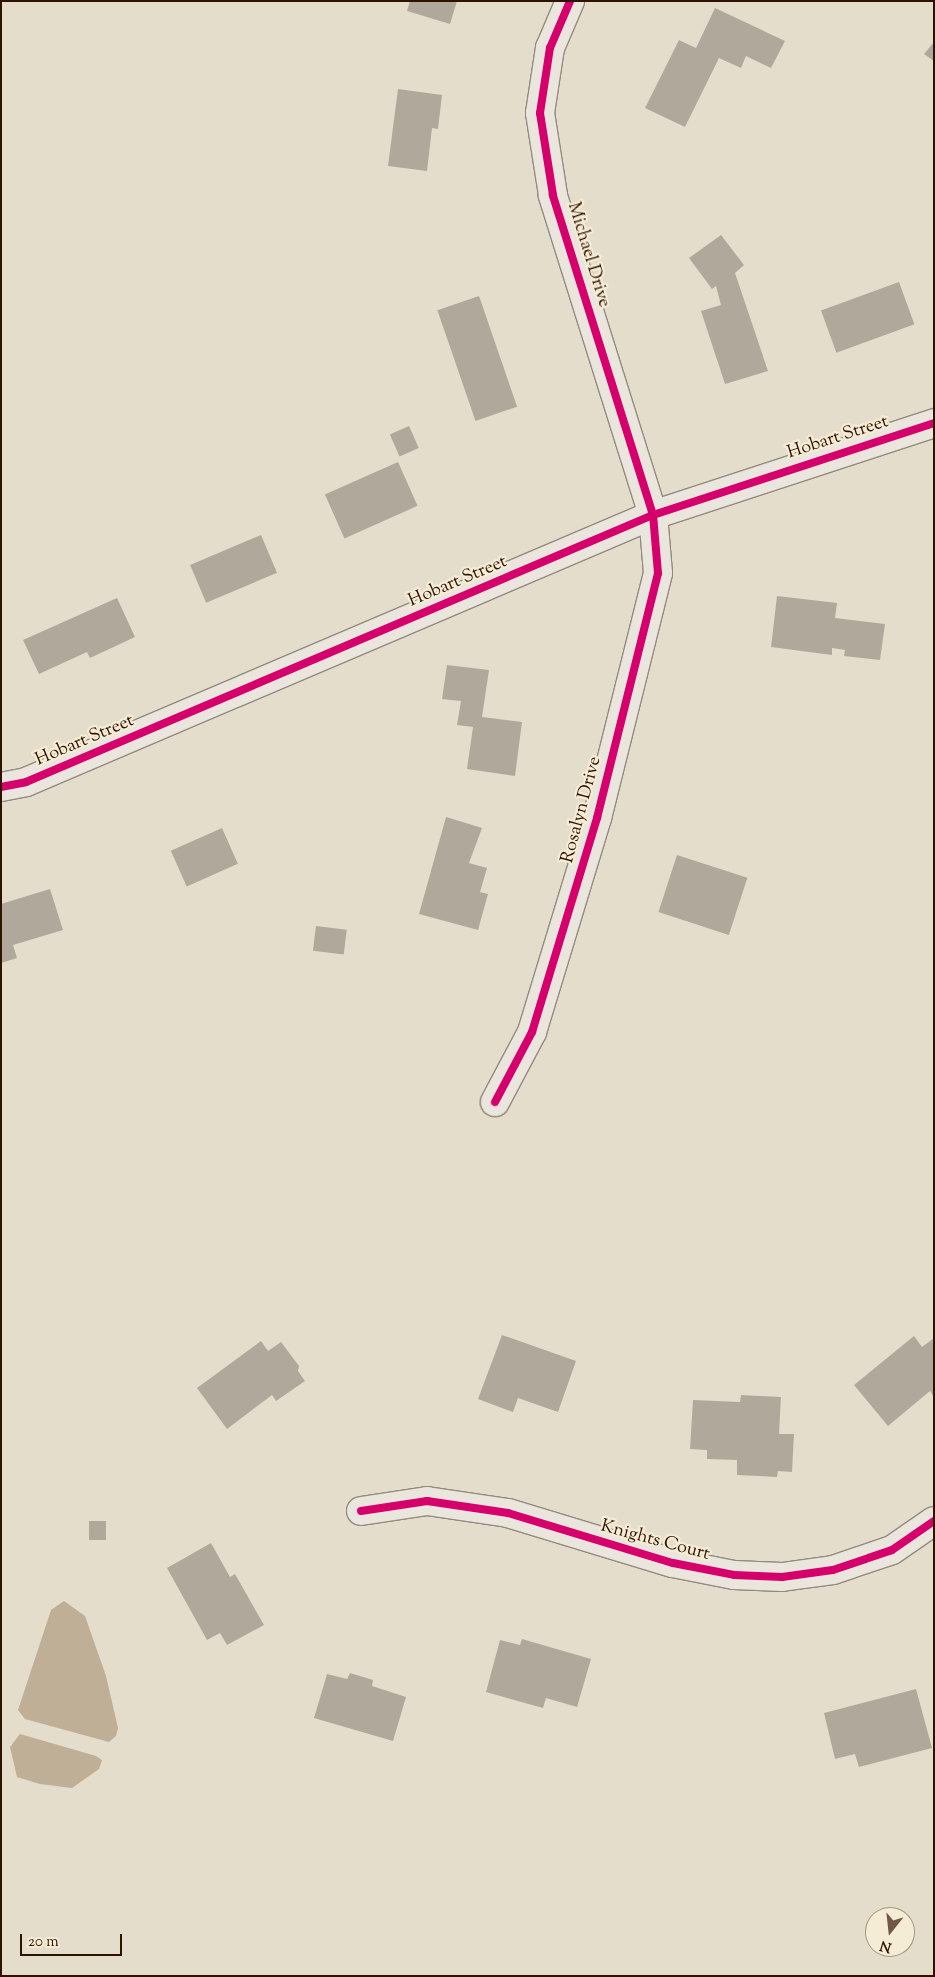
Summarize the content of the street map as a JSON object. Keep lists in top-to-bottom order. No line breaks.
{"streets":{"street":["Michael Drive","Hobart Street","Rosalyn Drive","Knights Court"]},"crossings":[["Michael Drive","Hobart Street"],["Michael Drive","Rosalyn Drive"],["Hobart Street","Rosalyn Drive"]],"scale_bar":"20 m","north":"bottom"}
